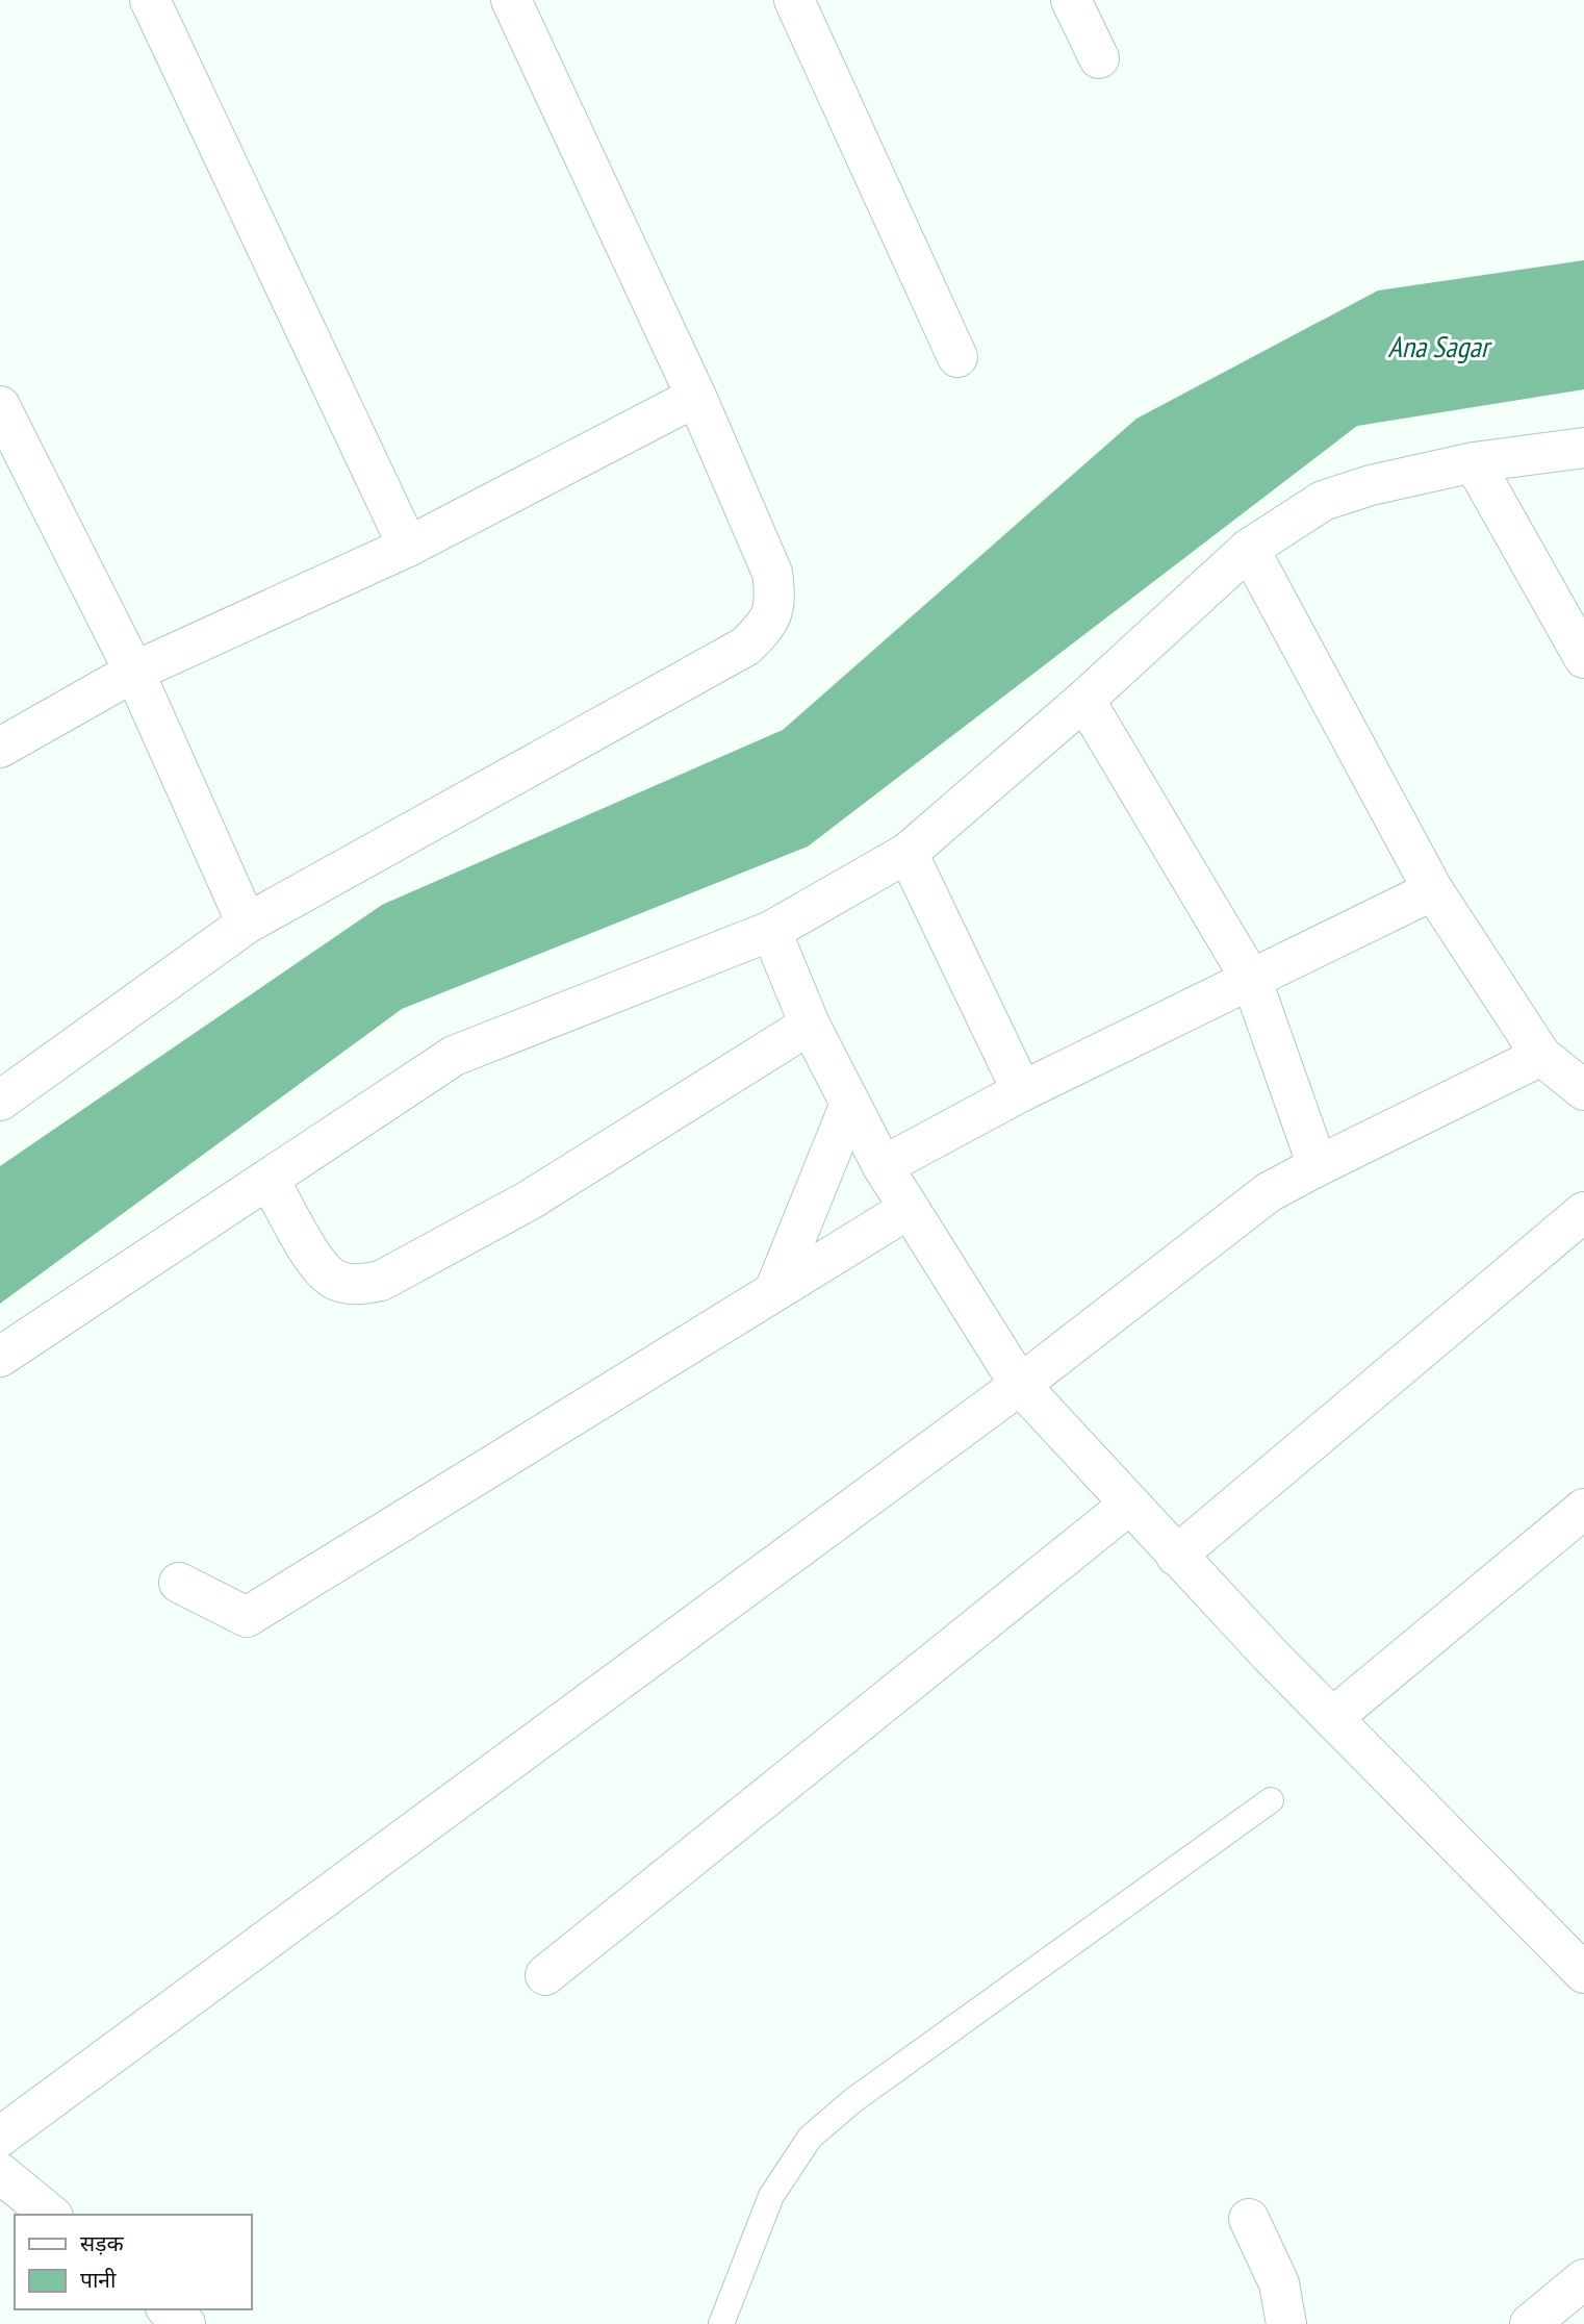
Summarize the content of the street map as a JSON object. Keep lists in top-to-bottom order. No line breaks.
{"water":["Ana Sagar"],"legend":["सड़क","पानी"]}
